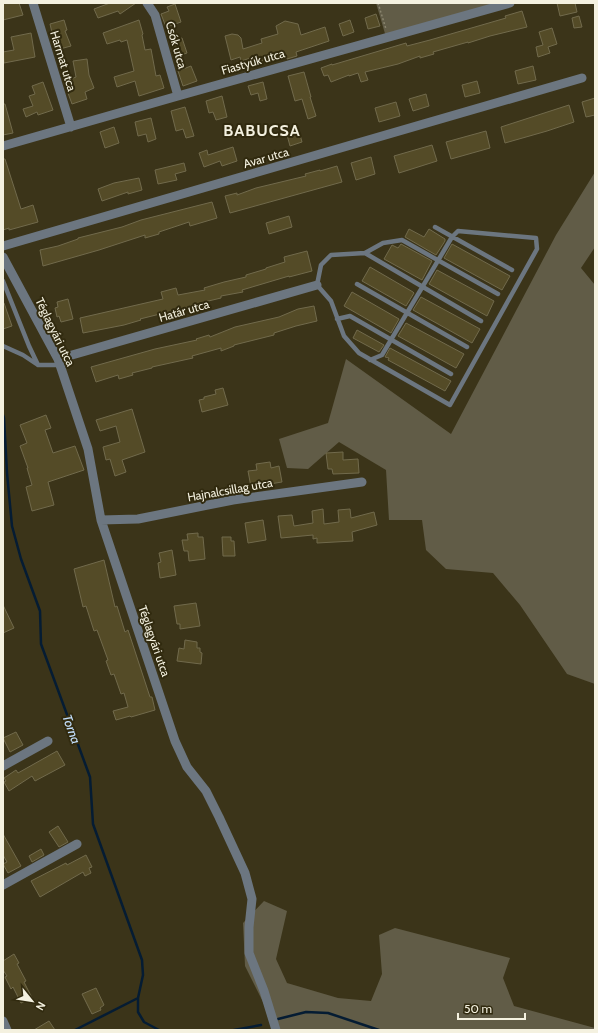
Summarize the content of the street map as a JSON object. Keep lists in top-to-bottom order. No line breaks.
{"streets":{"street":["Csók utca","Harmat utca","Fiastyúk utca","Avar utca","Határ utca","Téglagyári utca","Hajnalcsillag utca"]},"crossings":[["Csók utca","Fiastyúk utca"],["Harmat utca","Fiastyúk utca"],["Határ utca","Téglagyári utca"],["Téglagyári utca","Hajnalcsillag utca"]],"districts":["BABUCSA"],"water":["Torna"],"scale_bar":"50 m","north":"bottom right"}
